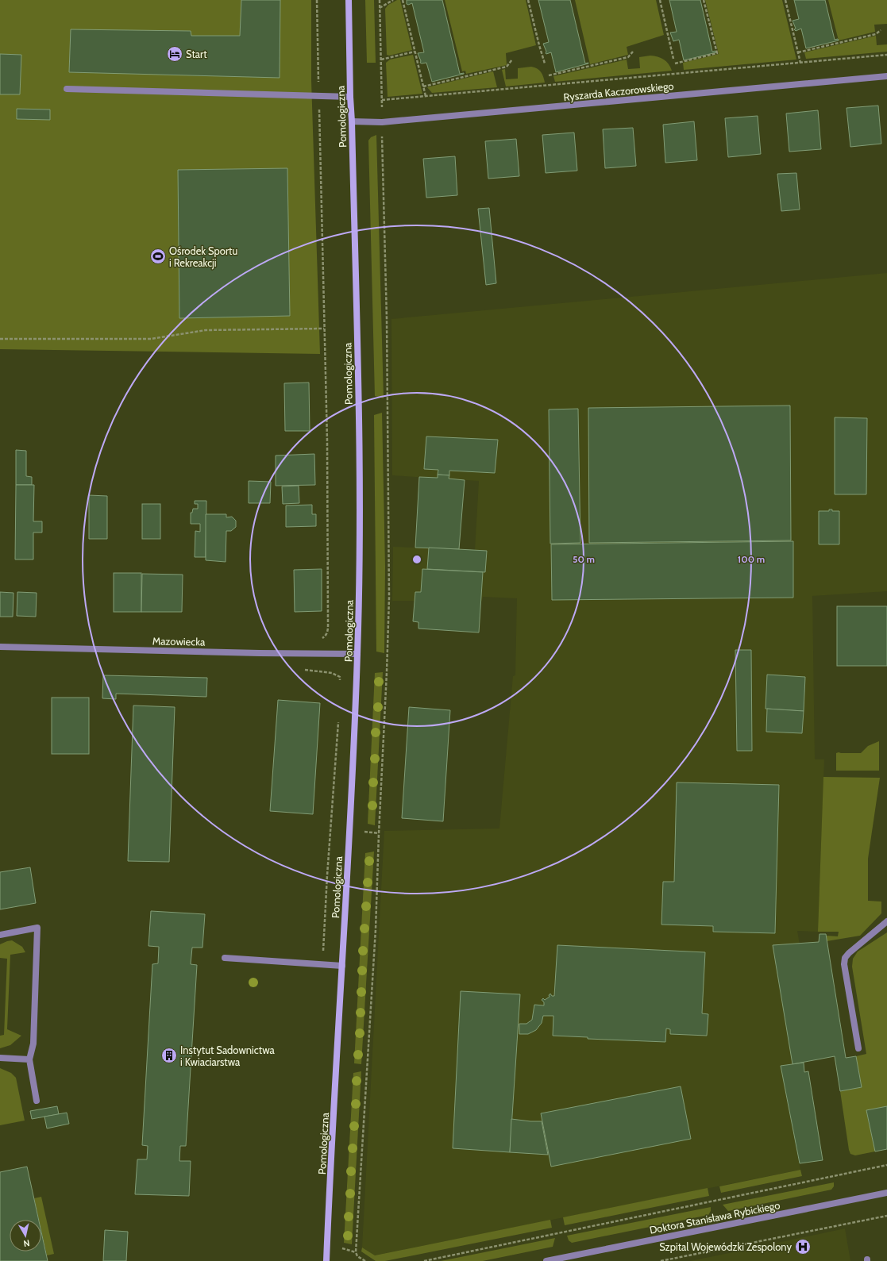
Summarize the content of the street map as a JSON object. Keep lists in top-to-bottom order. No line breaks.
{"streets":{"street":["Ryszarda Kaczorowskiego","Pomologiczna","Mazowiecka","Doktora Stanisława Rybickiego"]},"crossings":[["Ryszarda Kaczorowskiego","Pomologiczna"],["Pomologiczna","Mazowiecka"]],"places":{"hotel":["Start"],"sports":["Ośrodek Sportu i Rekreakcji"],"building":["Instytut Sadownictwa i Kwiaciarstwa"],"hospital":["Szpital Wojewódzki Zespolony"]},"north":"bottom","rings":["50 m","100 m"]}
